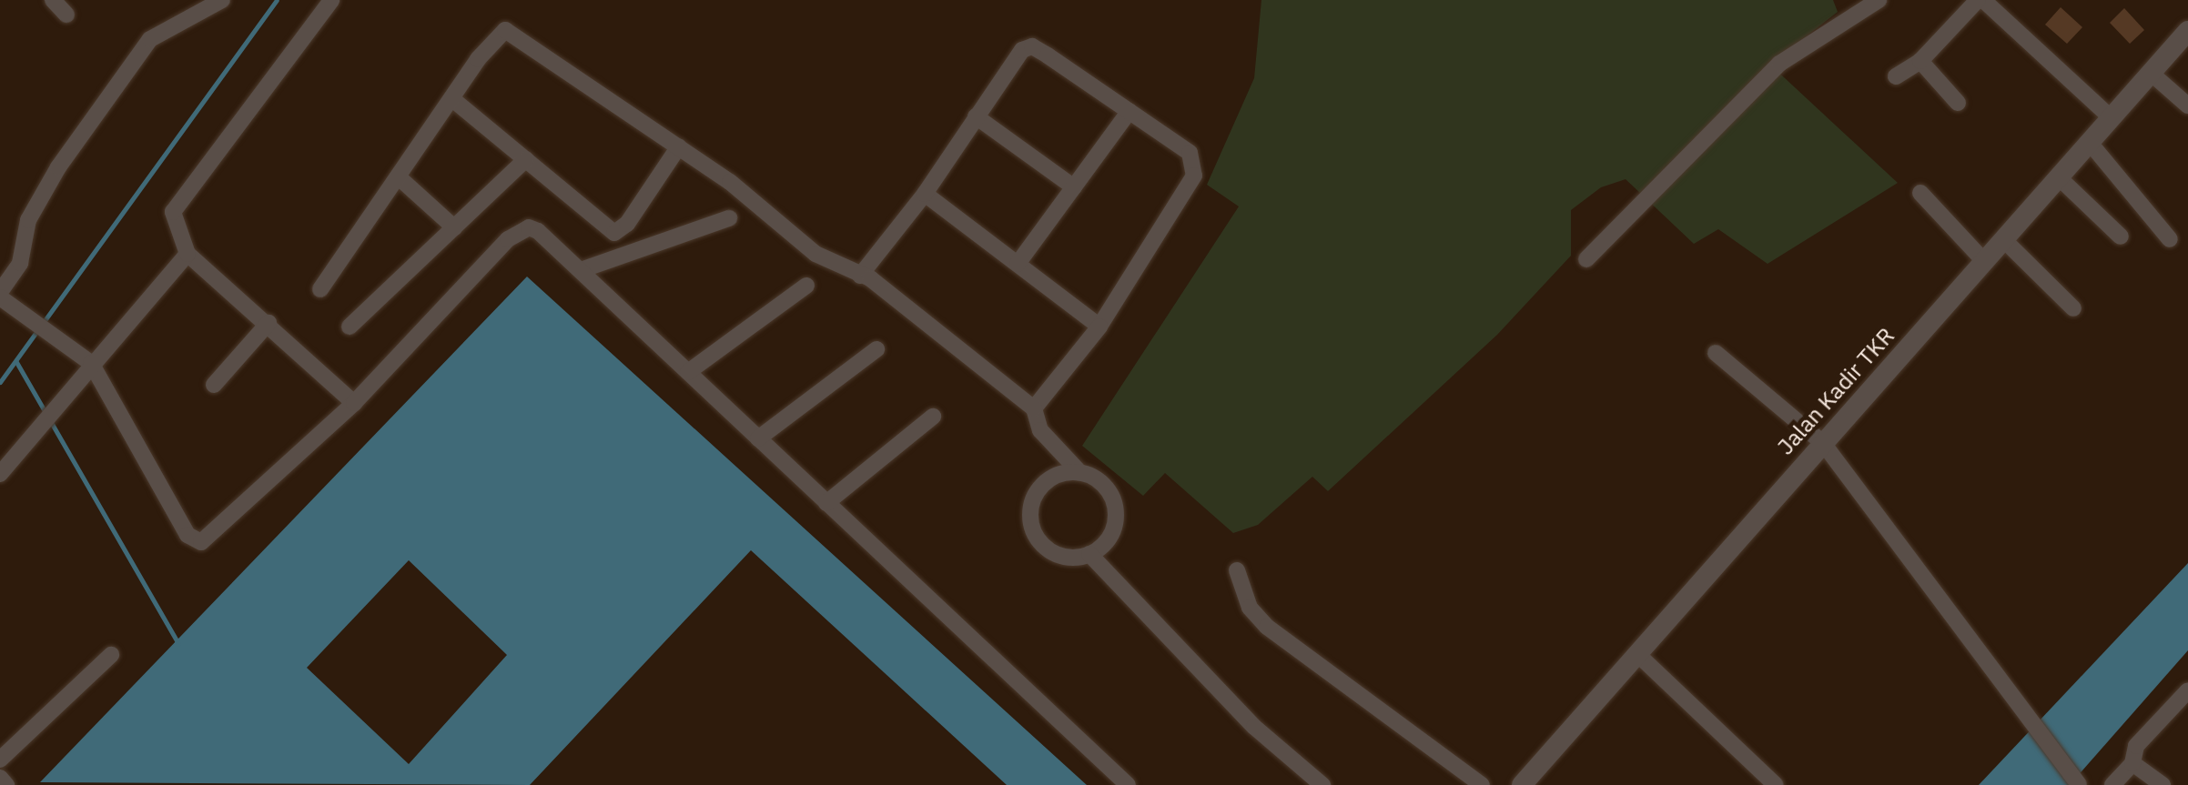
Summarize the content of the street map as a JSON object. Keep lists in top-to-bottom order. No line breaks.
{"streets":{"street":["Jalan Kadir TKR"]}}
